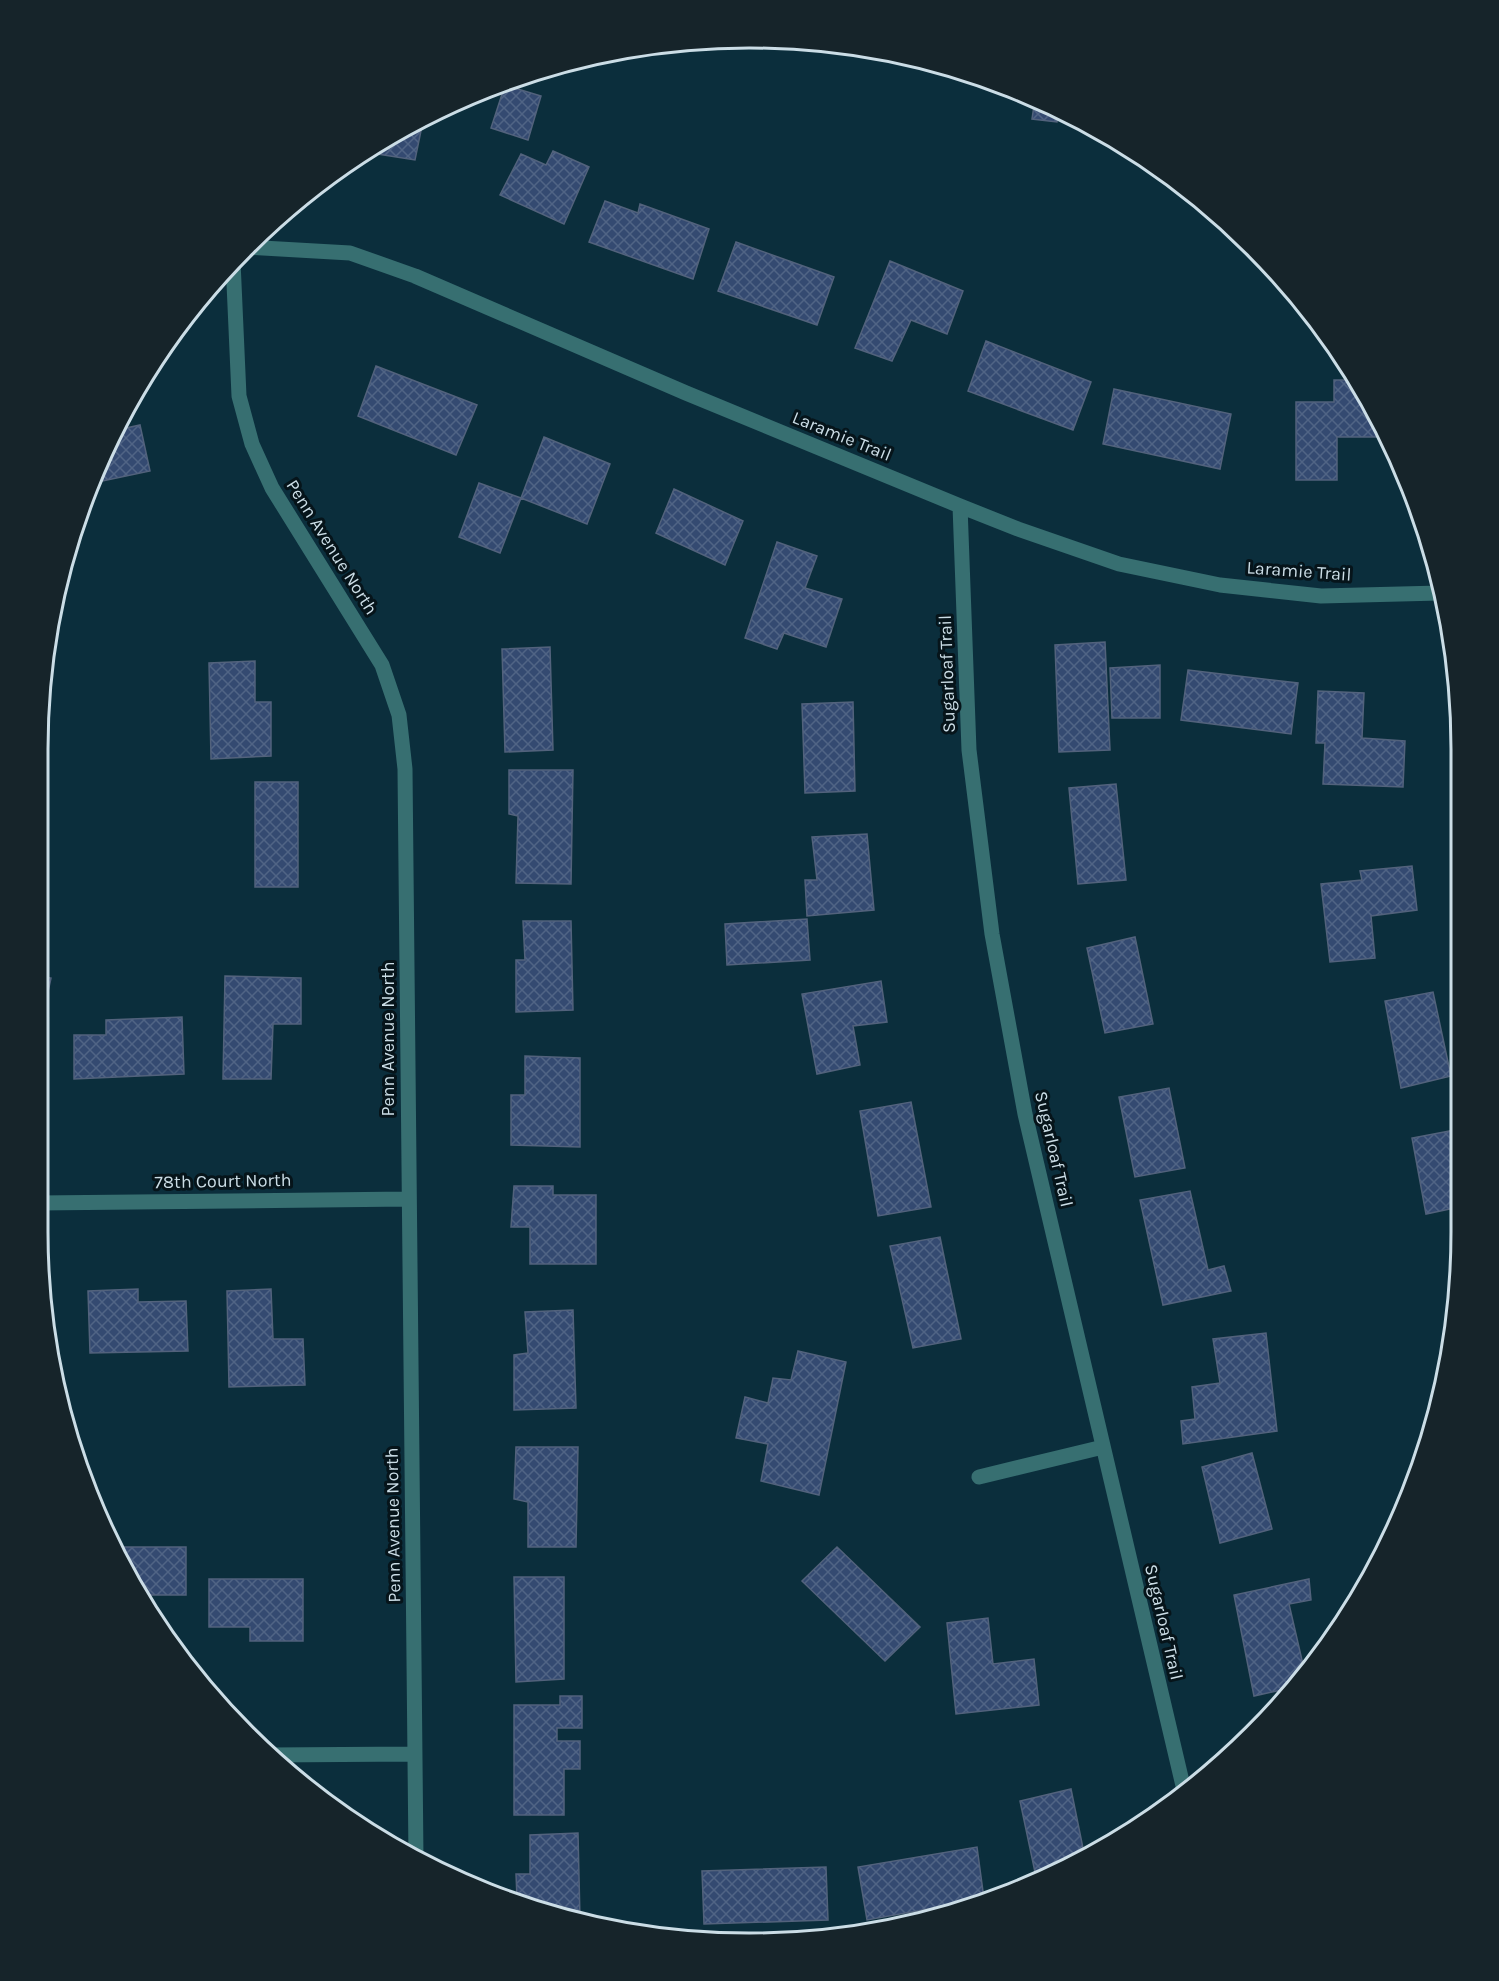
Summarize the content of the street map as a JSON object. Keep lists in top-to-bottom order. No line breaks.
{"streets":{"street":["Laramie Trail","Penn Avenue North","Sugarloaf Trail","78th Court North"]},"crossings":[["Laramie Trail","Sugarloaf Trail"],["Penn Avenue North","78th Court North"]]}
